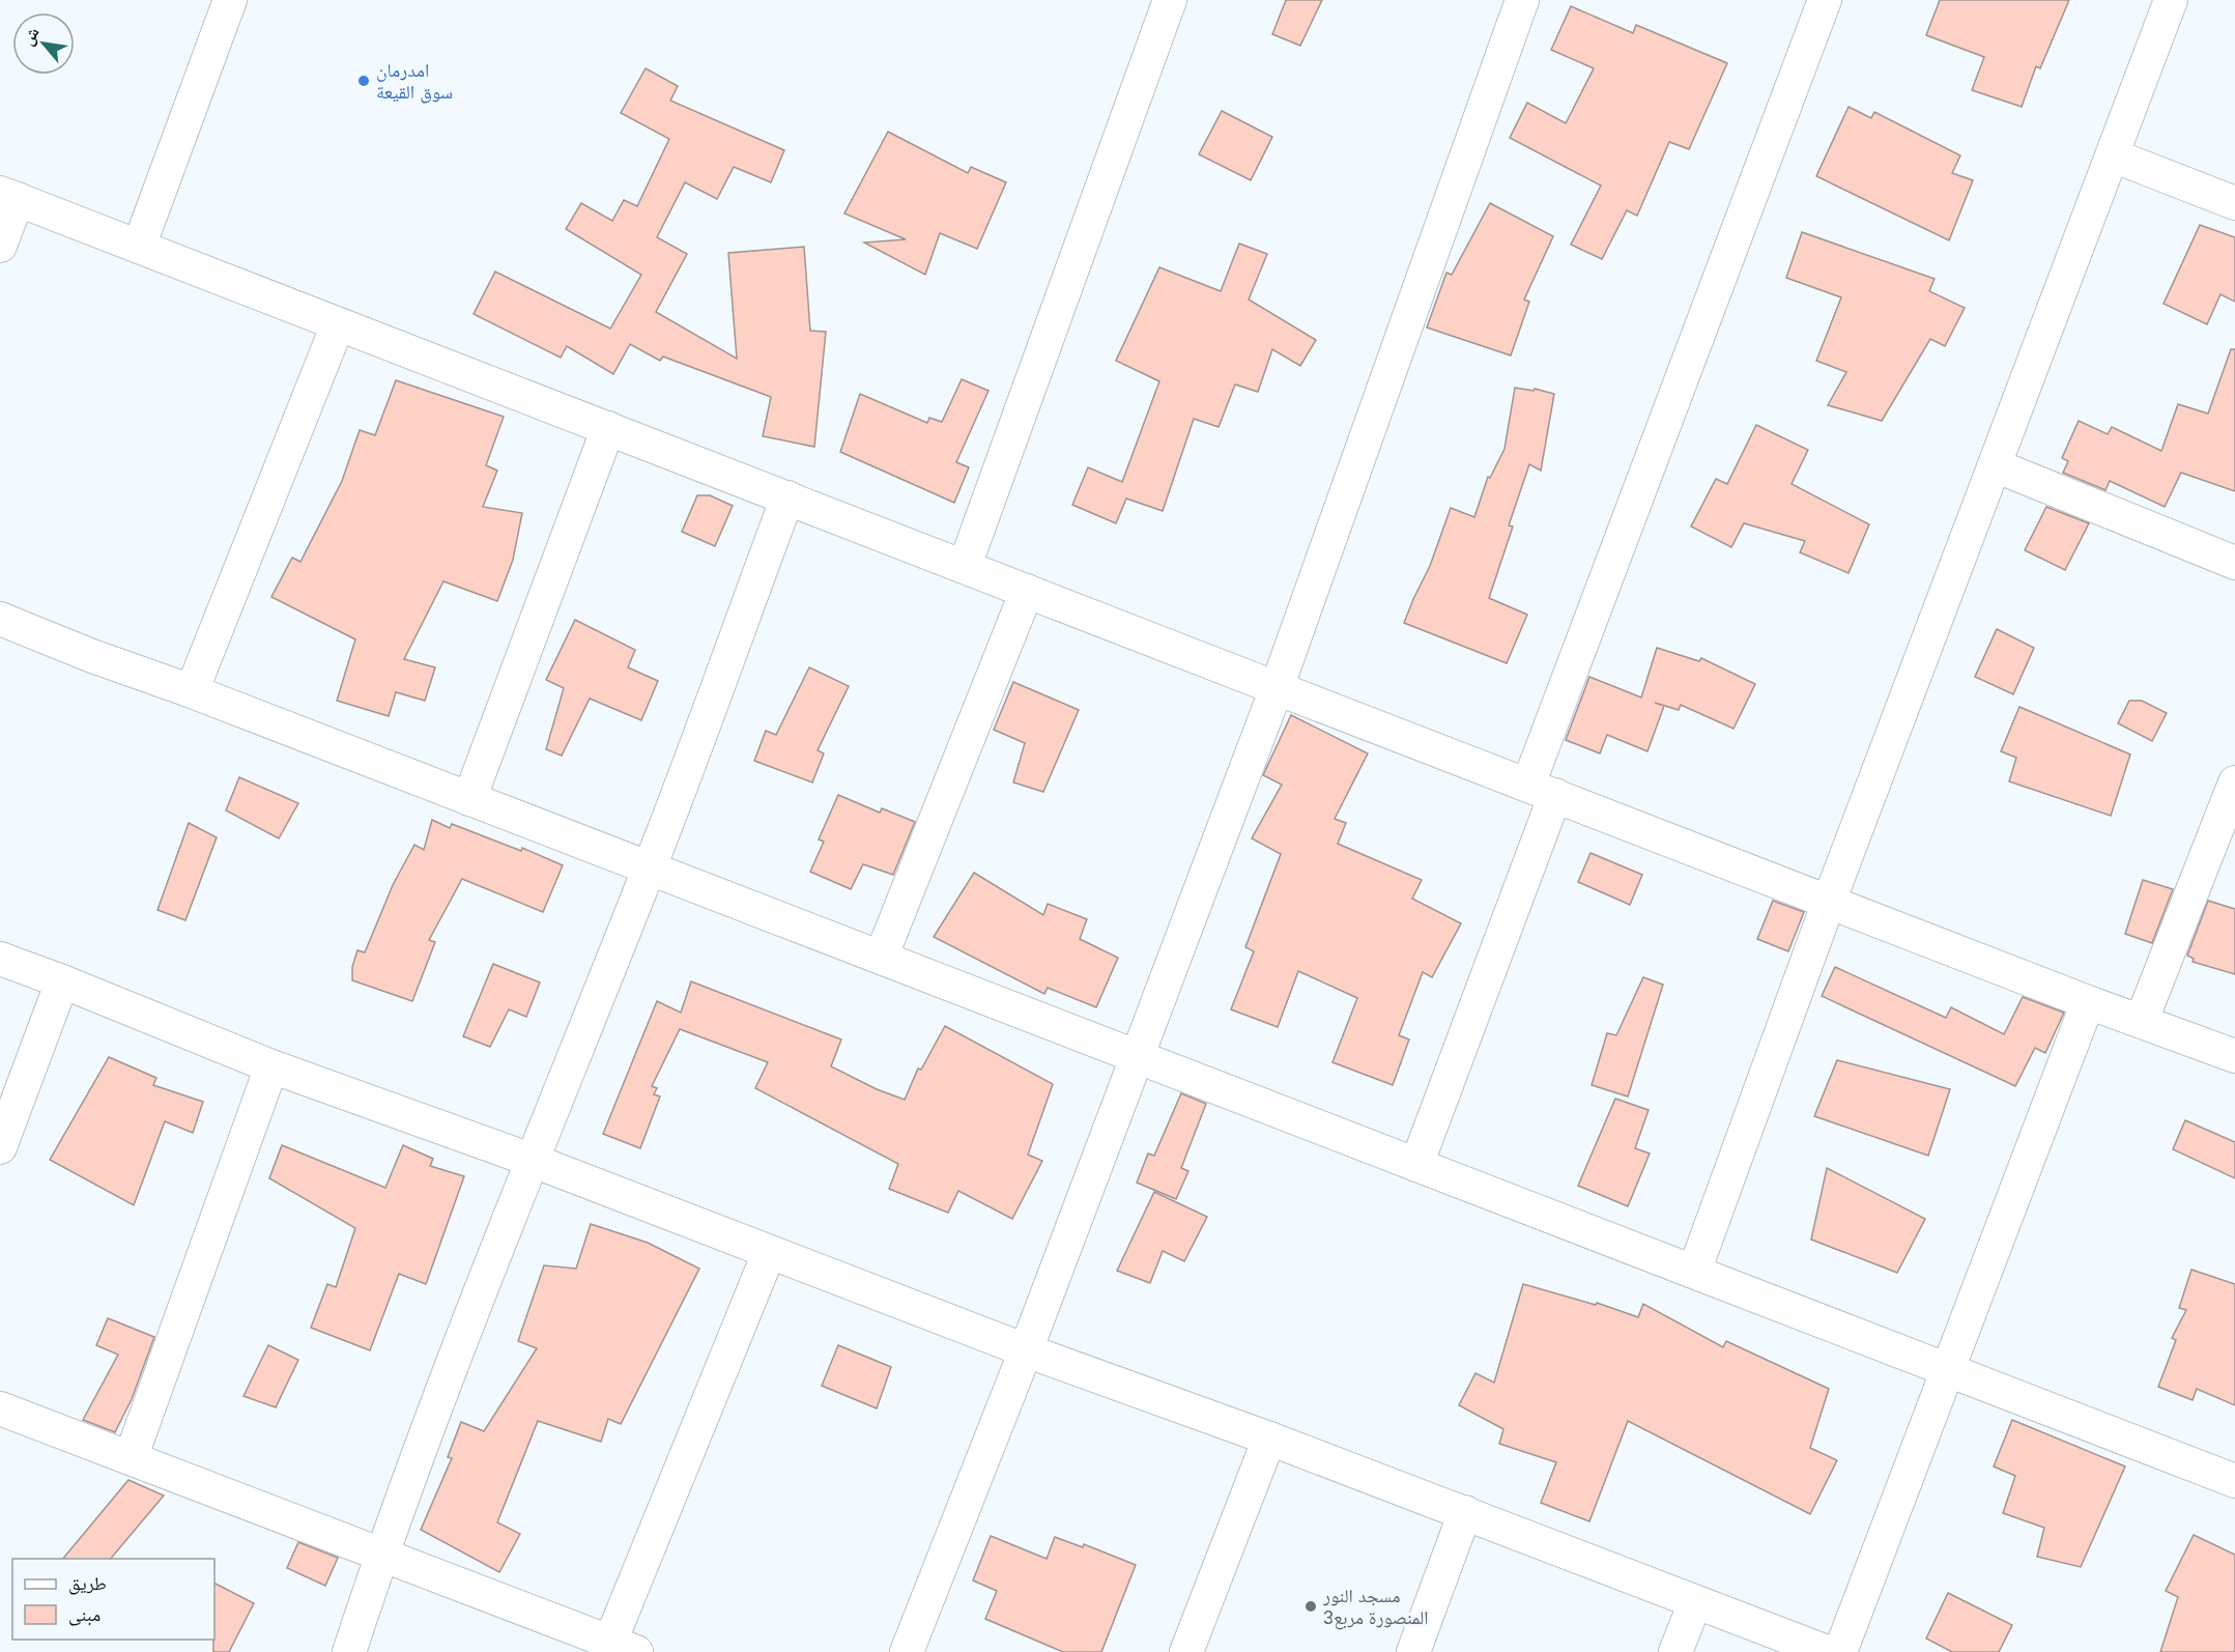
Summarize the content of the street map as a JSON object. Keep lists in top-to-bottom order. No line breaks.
{"places":["امدرمان سوق القيعة","مسجد النور المنصورة مربع3"],"legend":["طريق","مبنى"],"north":"top left"}
